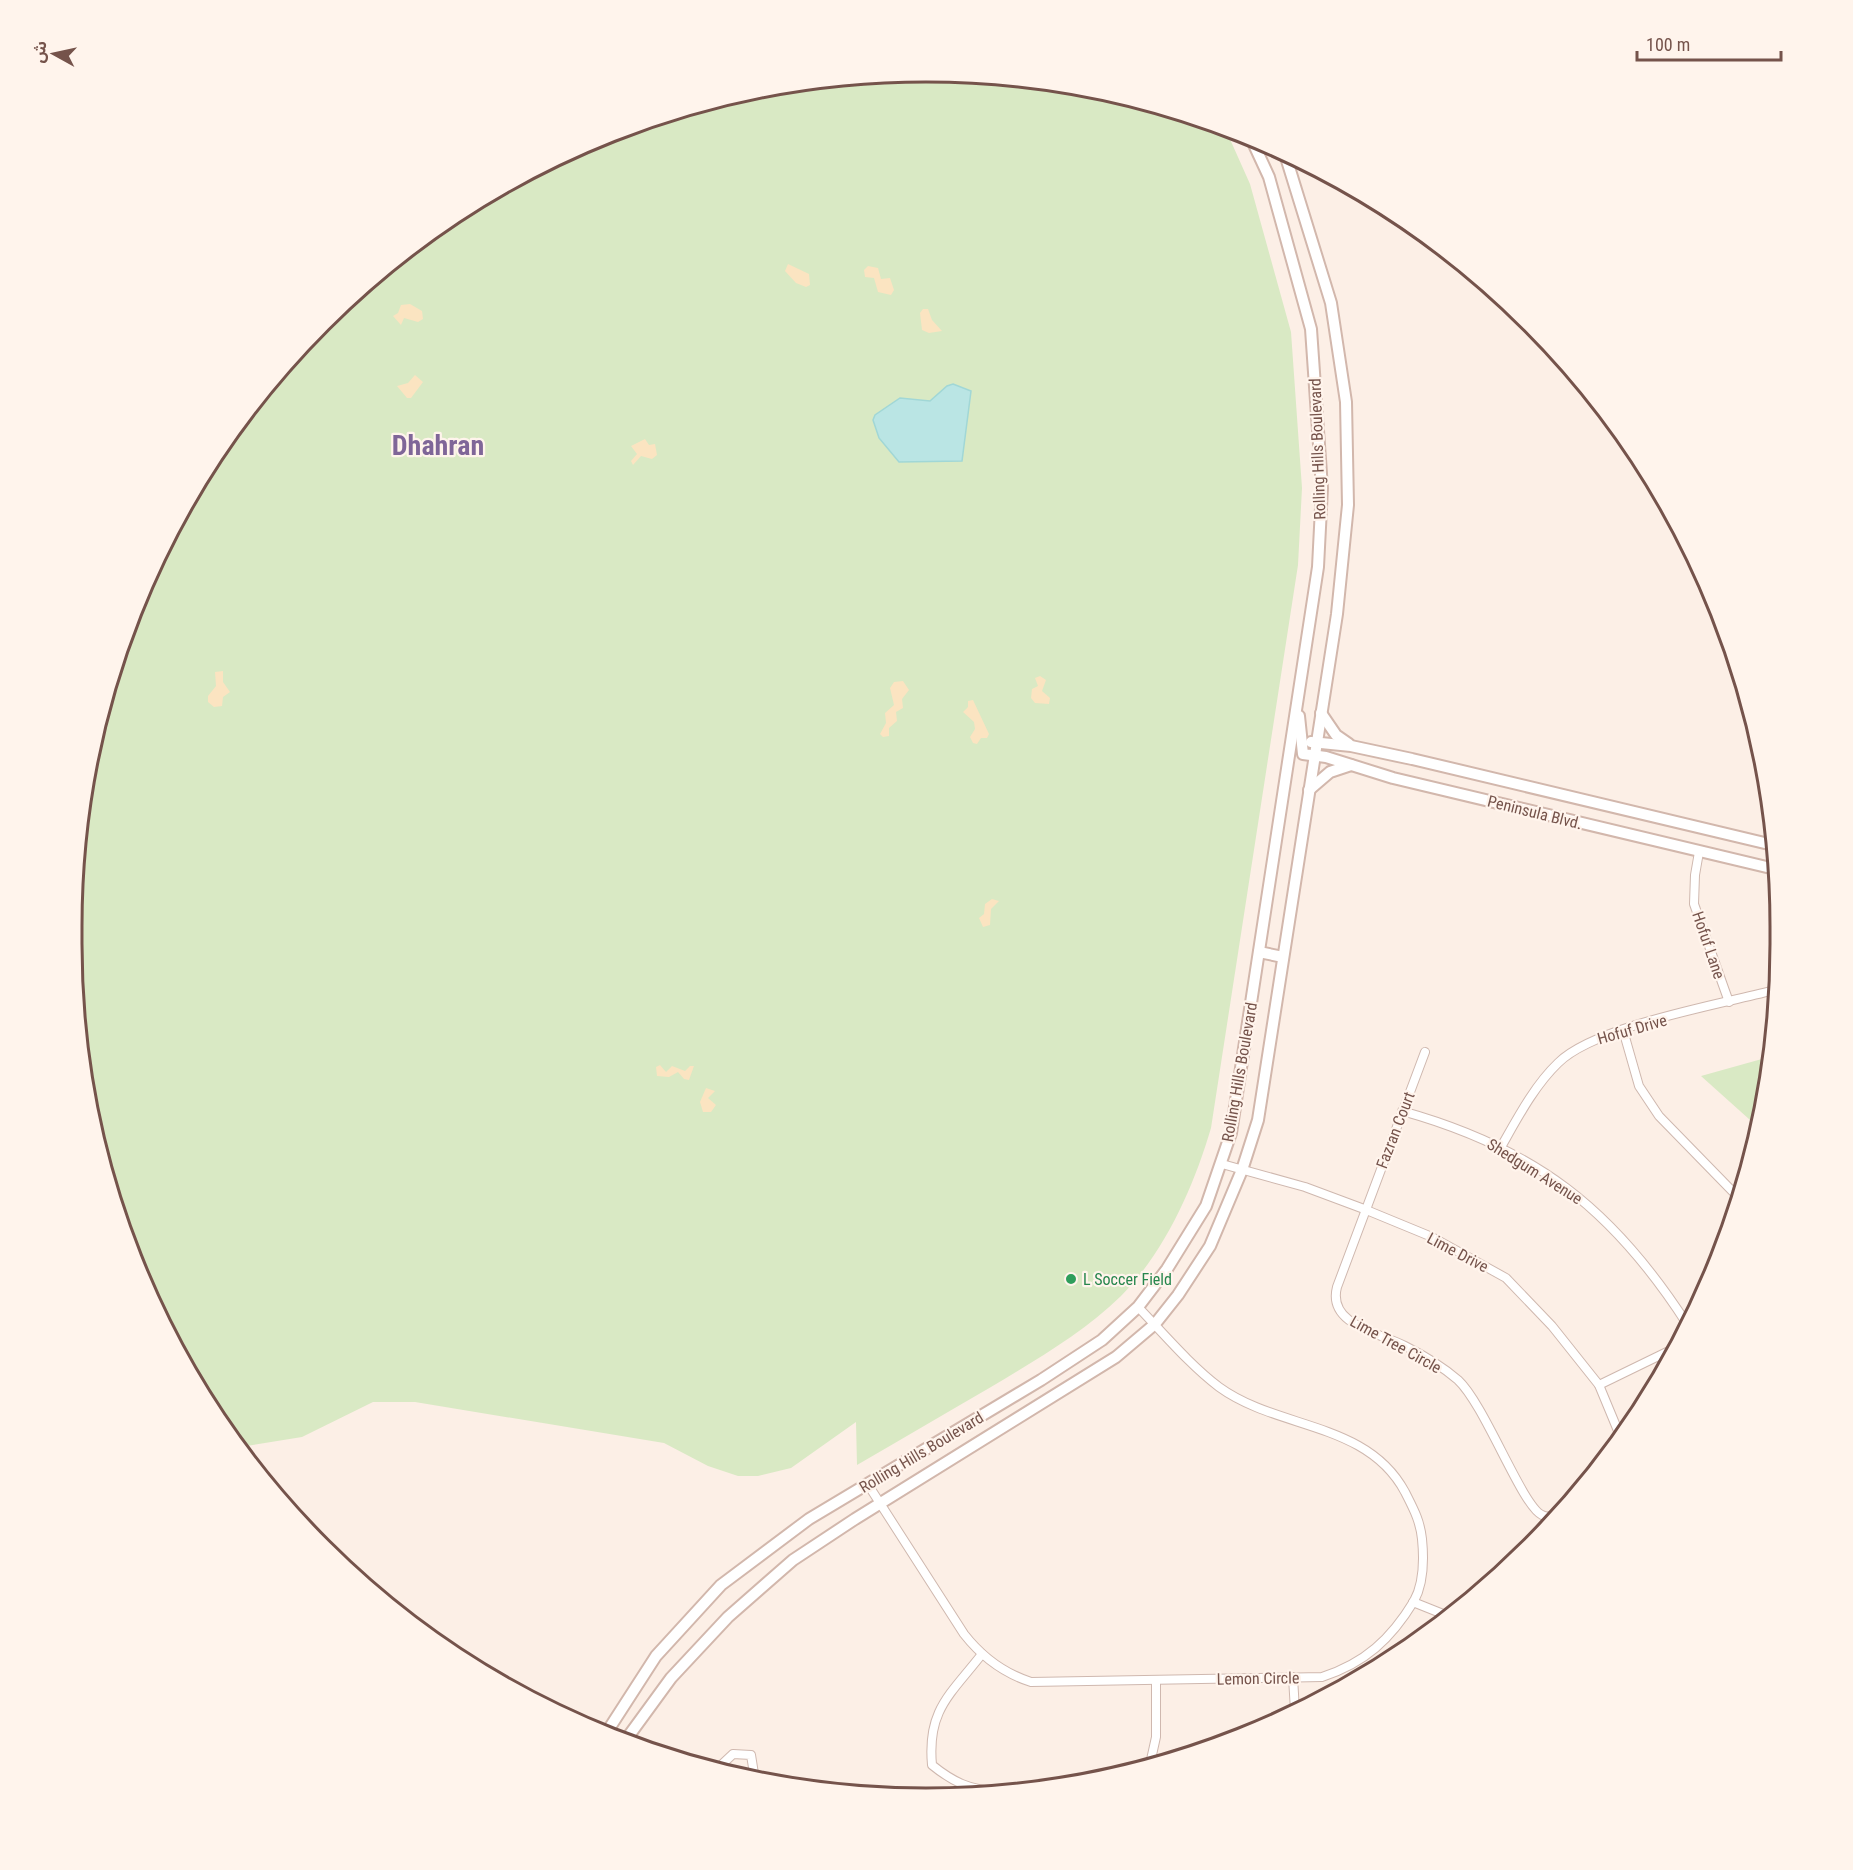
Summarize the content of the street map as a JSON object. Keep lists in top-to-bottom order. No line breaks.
{"streets":{"main road":["Rolling Hills Boulevard","Peninsula Blvd."],"street":["Hofuf Lane","Hofuf Drive","Fazran Court","Shedgum Avenue","Lime Drive","Lime Tree Circle","Lemon Circle"]},"crossings":[["Rolling Hills Boulevard","Peninsula Blvd."],["Rolling Hills Boulevard","Lime Drive"],["Rolling Hills Boulevard","Lemon Circle"],["Peninsula Blvd.","Hofuf Lane"],["Hofuf Lane","Hofuf Drive"],["Hofuf Drive","Shedgum Avenue"],["Fazran Court","Shedgum Avenue"],["Fazran Court","Lime Drive"],["Fazran Court","Lime Tree Circle"],["Lime Drive","Lime Tree Circle"]],"districts":["Dhahran"],"places":["L Soccer Field"],"scale_bar":"100 m","north":"left"}
